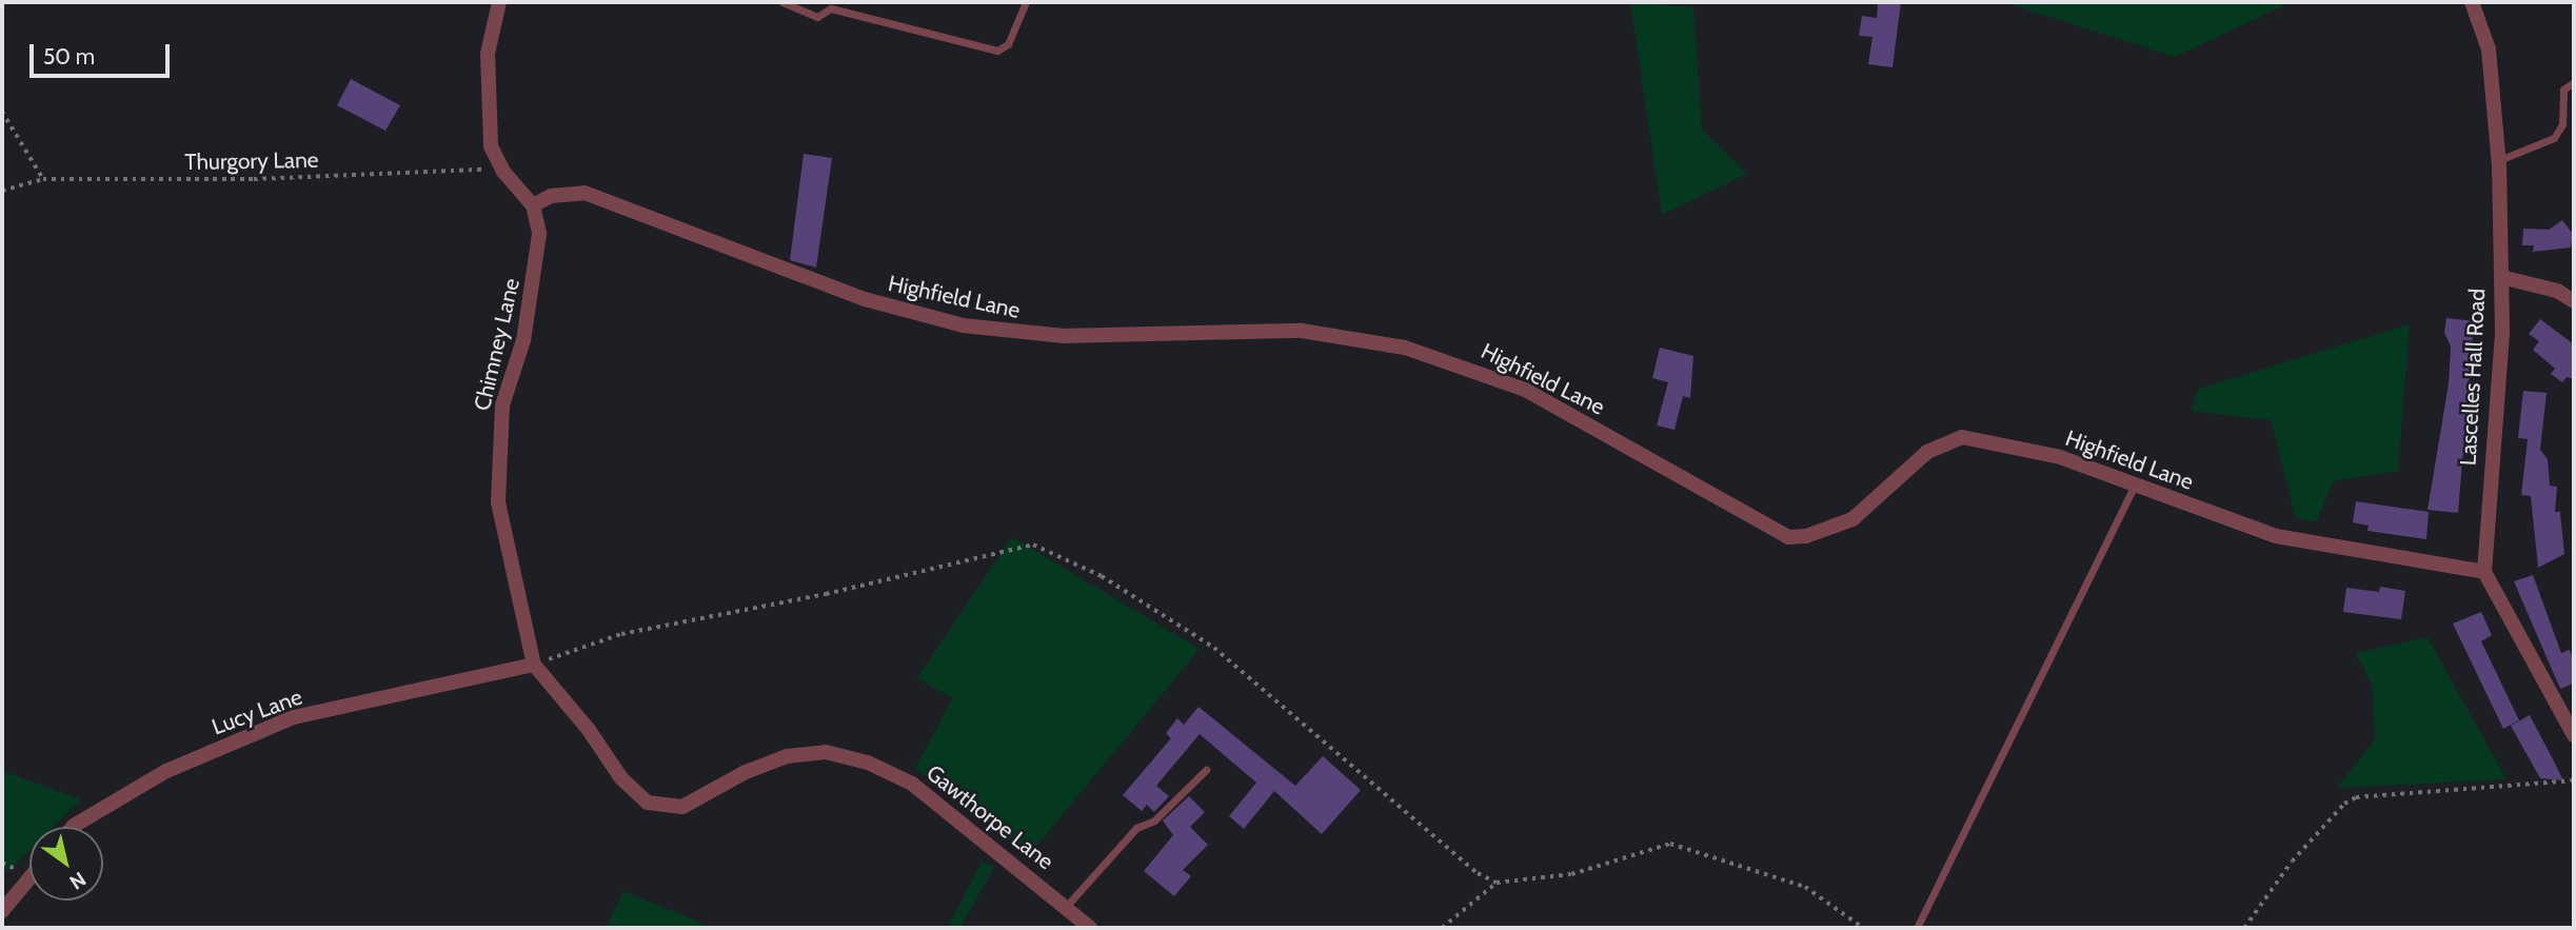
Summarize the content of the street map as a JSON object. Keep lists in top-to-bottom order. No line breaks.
{"streets":{"street":["Highfield Lane","Chimney Lane","Lascelles Hall Road","Lucy Lane","Gawthorpe Lane"],"path":["Thurgory Lane"]},"crossings":[["Highfield Lane","Chimney Lane"],["Highfield Lane","Lascelles Hall Road"],["Chimney Lane","Lucy Lane"],["Chimney Lane","Gawthorpe Lane"],["Lucy Lane","Gawthorpe Lane"]],"scale_bar":"50 m","north":"bottom right"}
